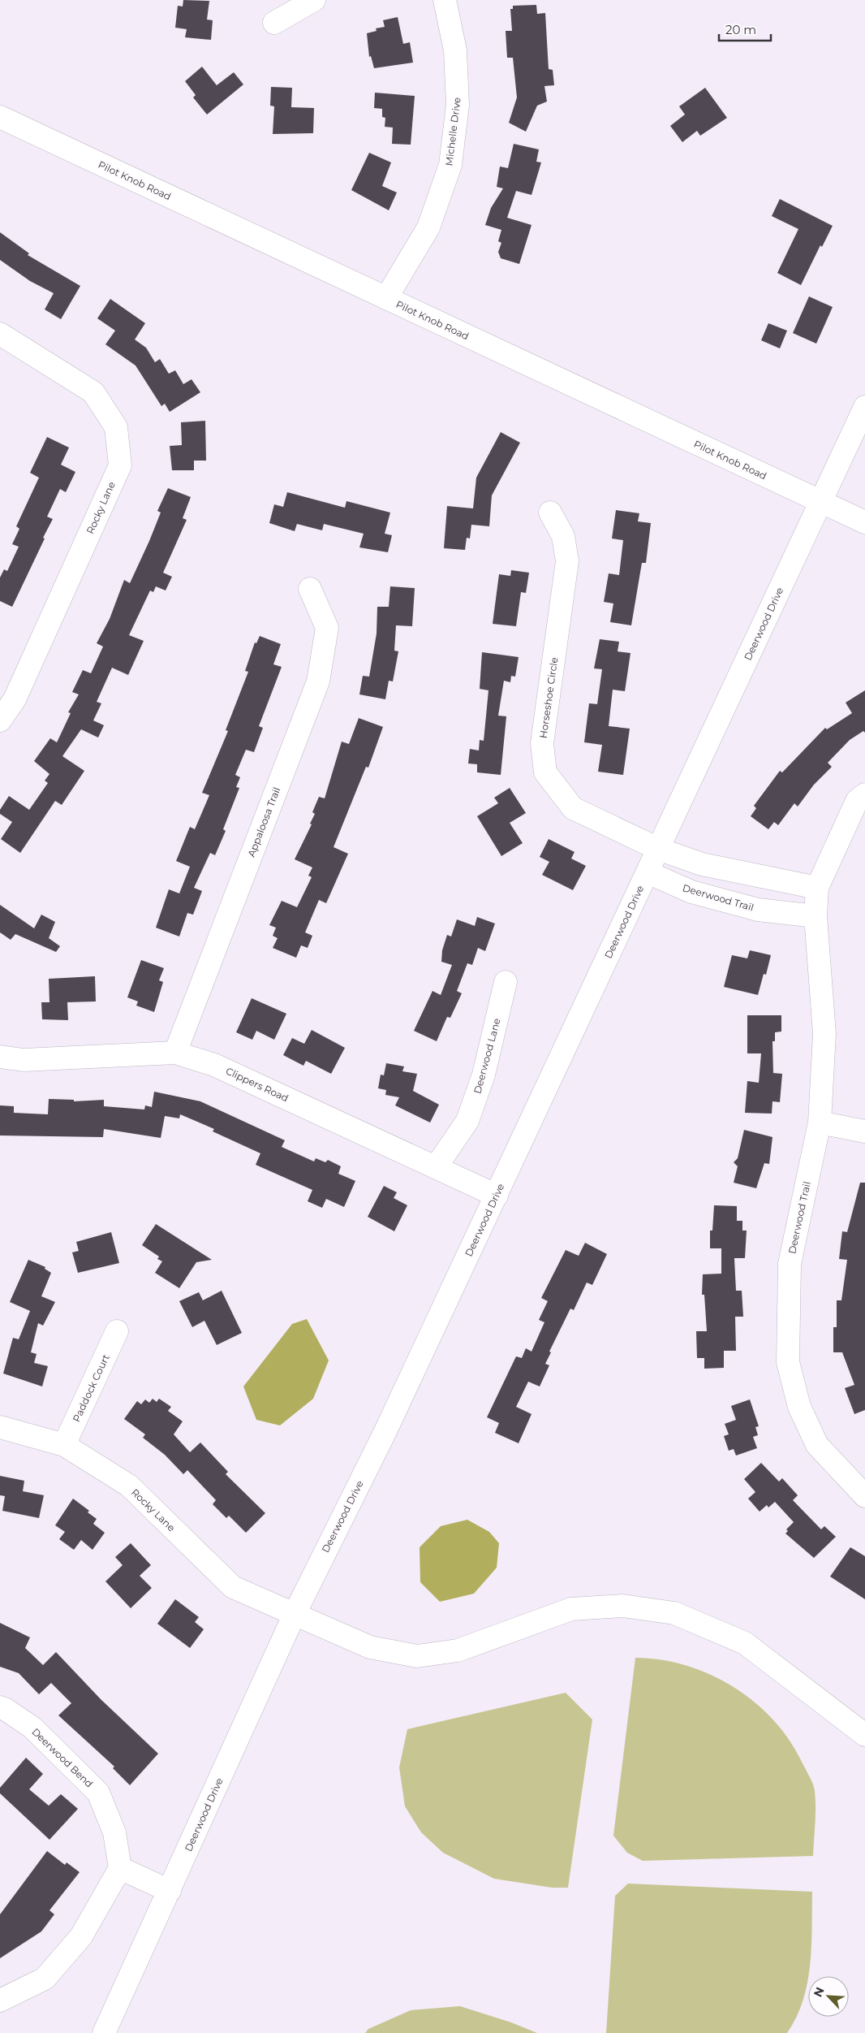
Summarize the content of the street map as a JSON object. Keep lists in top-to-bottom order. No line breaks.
{"streets":{"street":["Michelle Drive","Pilot Knob Road","Rocky Lane","Deerwood Drive","Horseshoe Circle","Appaloosa Trail","Deerwood Trail","Deerwood Lane","Clippers Road","Paddock Court","Deerwood Bend"]},"crossings":[["Michelle Drive","Pilot Knob Road"],["Pilot Knob Road","Deerwood Drive"],["Rocky Lane","Deerwood Drive"],["Rocky Lane","Paddock Court"],["Deerwood Drive","Horseshoe Circle"],["Deerwood Drive","Deerwood Trail"],["Deerwood Drive","Clippers Road"],["Appaloosa Trail","Clippers Road"],["Deerwood Lane","Clippers Road"]],"scale_bar":"20 m","north":"top left"}
